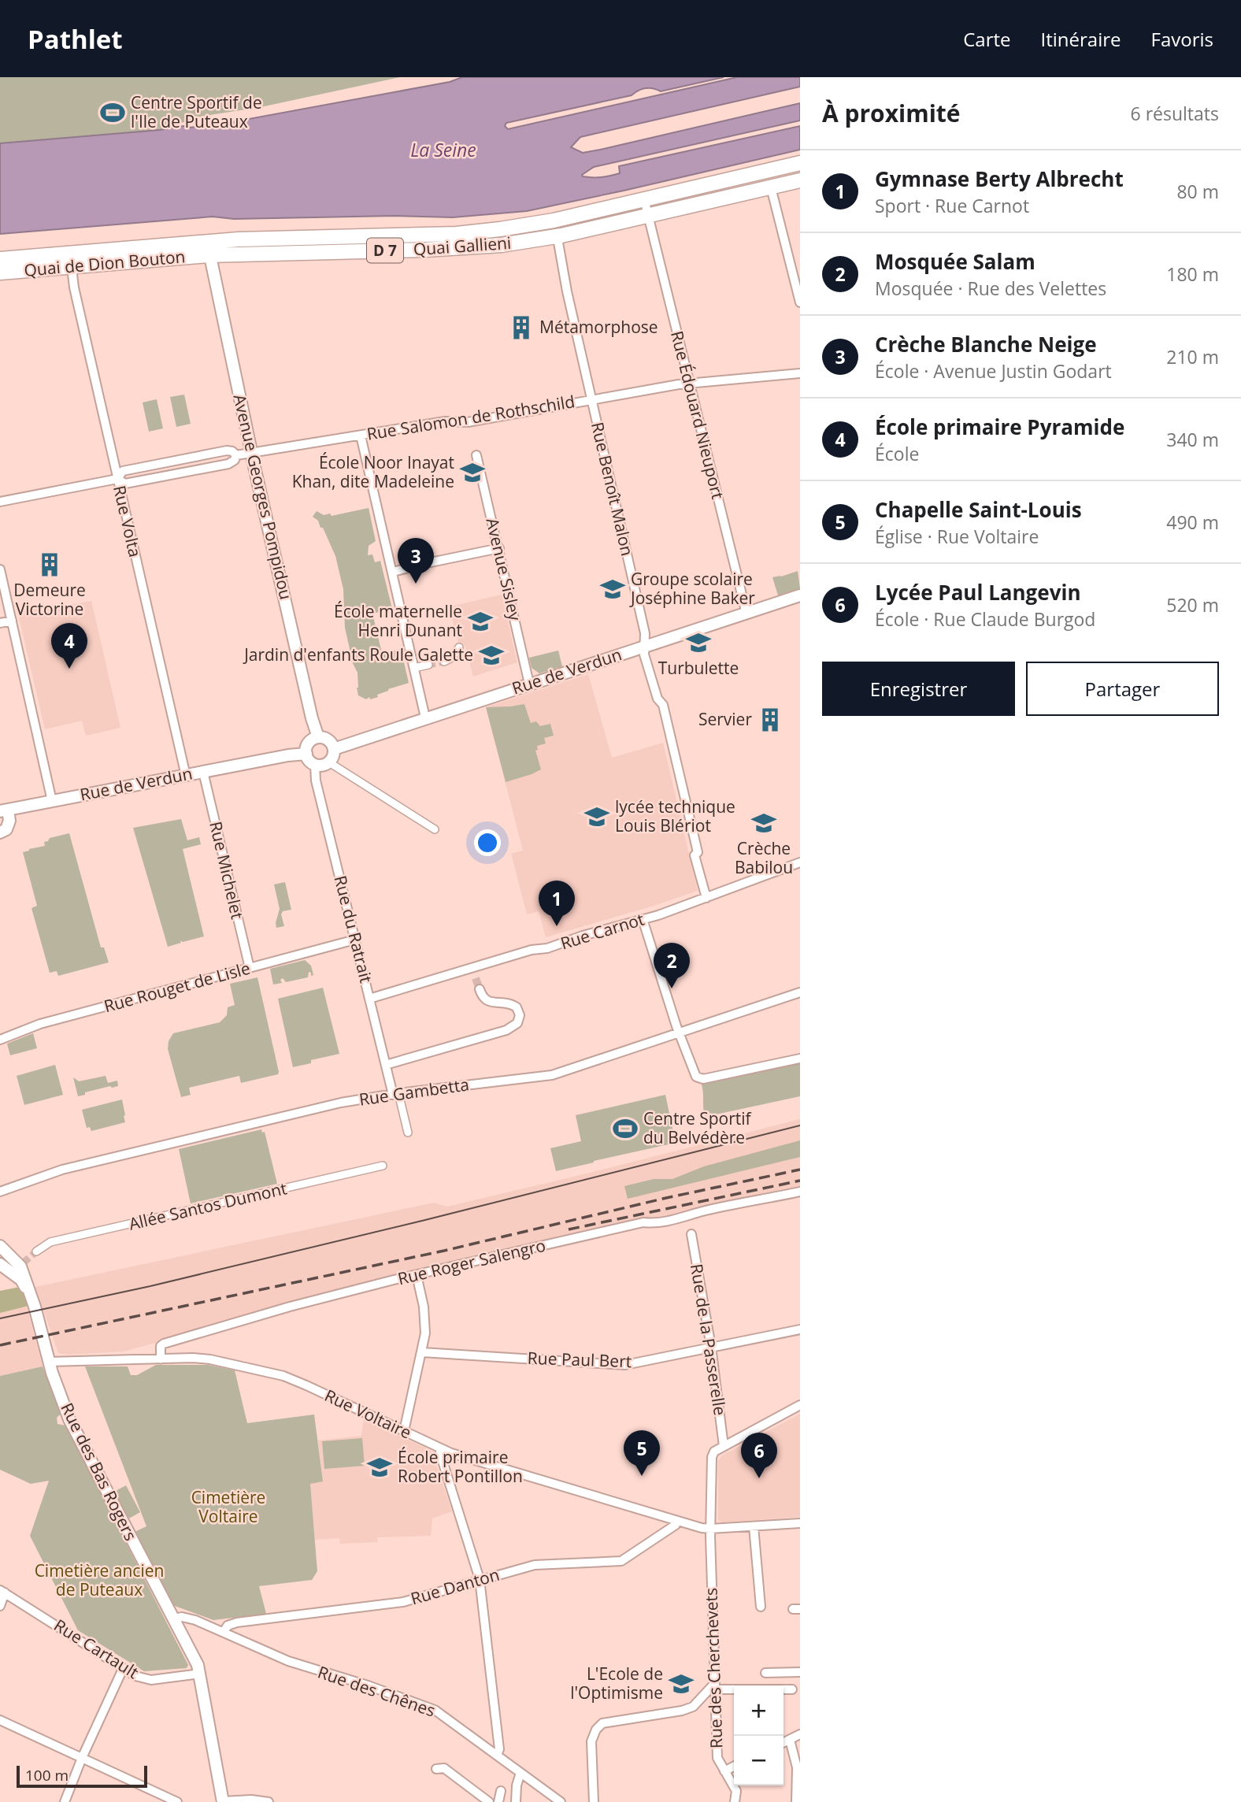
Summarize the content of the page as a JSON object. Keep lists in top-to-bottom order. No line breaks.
{"streets":{"main road":["Quai Gallieni","D 7","Quai de Dion Bouton"],"street":["Rue Édouard Nieuport","Rue Salomon de Rothschild","Rue Benoît Malon","Avenue Georges Pompidou","Rue Volta","Avenue Sisley","Rue de Verdun","Rue Michelet","Rue du Ratrait","Rue Carnot","Rue Rouget de Lisle","Rue Gambetta","Allée Santos Dumont","Rue Roger Salengro","Rue de la Passerelle","Rue Paul Bert","Rue Voltaire","Rue des Bas Rogers","Rue Danton","Rue Cartault","Rue des Cherchevets","Rue des Chênes"]},"crossings":[["Quai Gallieni","Quai de Dion Bouton"],["Quai Gallieni","Rue Édouard Nieuport"],["Quai Gallieni","Rue Benoît Malon"],["Quai Gallieni","Avenue Georges Pompidou"],["Quai de Dion Bouton","Avenue Georges Pompidou"],["Quai de Dion Bouton","Rue Volta"],["Rue Édouard Nieuport","Rue Salomon de Rothschild"],["Rue Édouard Nieuport","Rue de Verdun"],["Rue Salomon de Rothschild","Rue Benoît Malon"],["Rue Salomon de Rothschild","Avenue Georges Pompidou"],["Rue Benoît Malon","Rue de Verdun"],["Rue Benoît Malon","Rue Carnot"],["Avenue Georges Pompidou","Rue de Verdun"],["Avenue Georges Pompidou","Rue du Ratrait"],["Rue Volta","Rue de Verdun"],["Avenue Sisley","Rue de Verdun"],["Rue de Verdun","Rue Michelet"],["Rue de Verdun","Rue du Ratrait"],["Rue Michelet","Rue Rouget de Lisle"],["Rue du Ratrait","Rue Carnot"],["Rue du Ratrait","Rue Rouget de Lisle"],["Rue du Ratrait","Rue Gambetta"],["Rue Roger Salengro","Rue Voltaire"],["Rue de la Passerelle","Rue Paul Bert"],["Rue de la Passerelle","Rue des Cherchevets"],["Rue Voltaire","Rue des Bas Rogers"],["Rue Voltaire","Rue Danton"],["Rue Voltaire","Rue des Cherchevets"],["Rue des Bas Rogers","Rue Cartault"],["Rue des Bas Rogers","Rue des Chênes"],["Rue Danton","Rue des Chênes"]],"water":["La Seine"],"parks":["Cimetière Voltaire","Cimetière ancien de Puteaux"],"places":{"sports":["Centre Sportif de l'Ile de Puteaux","Centre Sportif du Belvédère"],"building":["Métamorphose","Demeure Victorine","Servier"],"school or university":["École Noor Inayat Khan, dite Madeleine","Groupe scolaire Joséphine Baker","École maternelle Henri Dunant","Turbulette","Jardin d'enfants Roule Galette","lycée technique Louis Blériot","Crèche Babilou","École primaire Robert Pontillon","L'Ecole de l'Optimisme"]},"scale_bar":"100 m","page":{"header":"Pathlet","nav":["Carte","Itinéraire","Favoris"],"heading":["À proximité","6 résultats"],"list":[{"mark":"1","name":"Gymnase Berty Albrecht","note":"Sport · Rue Carnot","value":"80 m"},{"mark":"2","name":"Mosquée Salam","note":"Mosquée · Rue des Velettes","value":"180 m"},{"mark":"3","name":"Crèche Blanche Neige","note":"École · Avenue Justin Godart","value":"210 m"},{"mark":"4","name":"École primaire Pyramide","note":"École","value":"340 m"},{"mark":"5","name":"Chapelle Saint-Louis","note":"Église · Rue Voltaire","value":"490 m"},{"mark":"6","name":"Lycée Paul Langevin","note":"École · Rue Claude Burgod","value":"520 m"}],"pins":["3","4","1","2","5","6"],"buttons":["Enregistrer","Partager"],"map_buttons":["+","−"],"scale":"100 m"}}
